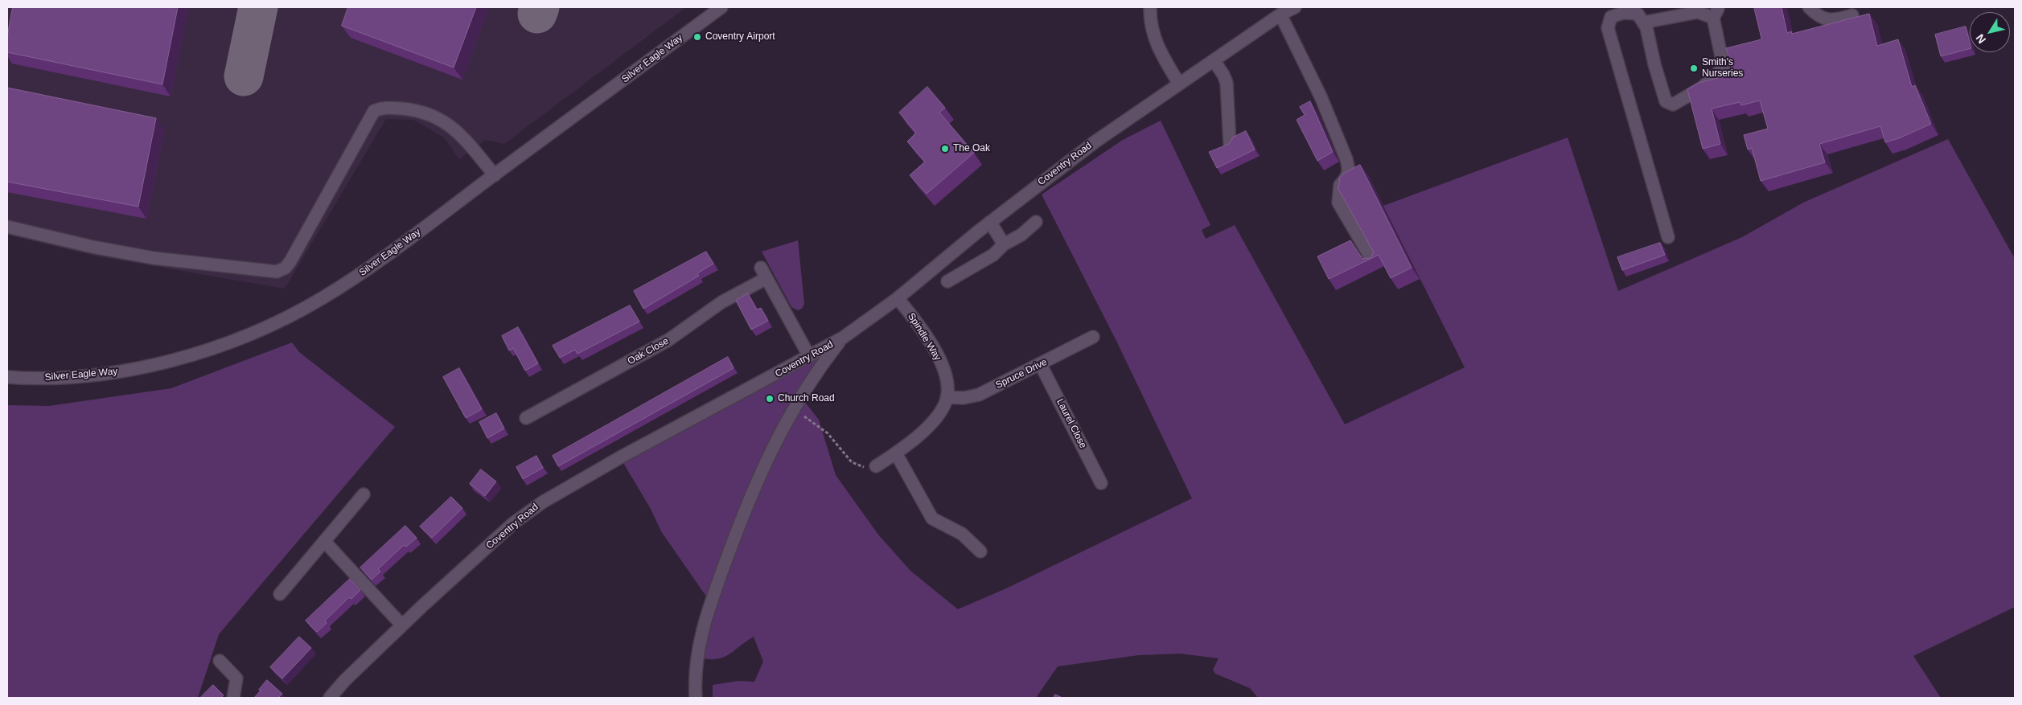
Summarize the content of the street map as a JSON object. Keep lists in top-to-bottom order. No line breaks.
{"streets":{"street":["Silver Eagle Way","Coventry Road","Spindle Way","Oak Close","Spruce Drive","Laurel Close"]},"crossings":[["Coventry Road","Spindle Way"],["Coventry Road","Oak Close"],["Spindle Way","Spruce Drive"],["Spruce Drive","Laurel Close"]],"places":["Coventry Airport","Smith's Nurseries","The Oak","Church Road"],"north":"bottom left"}
